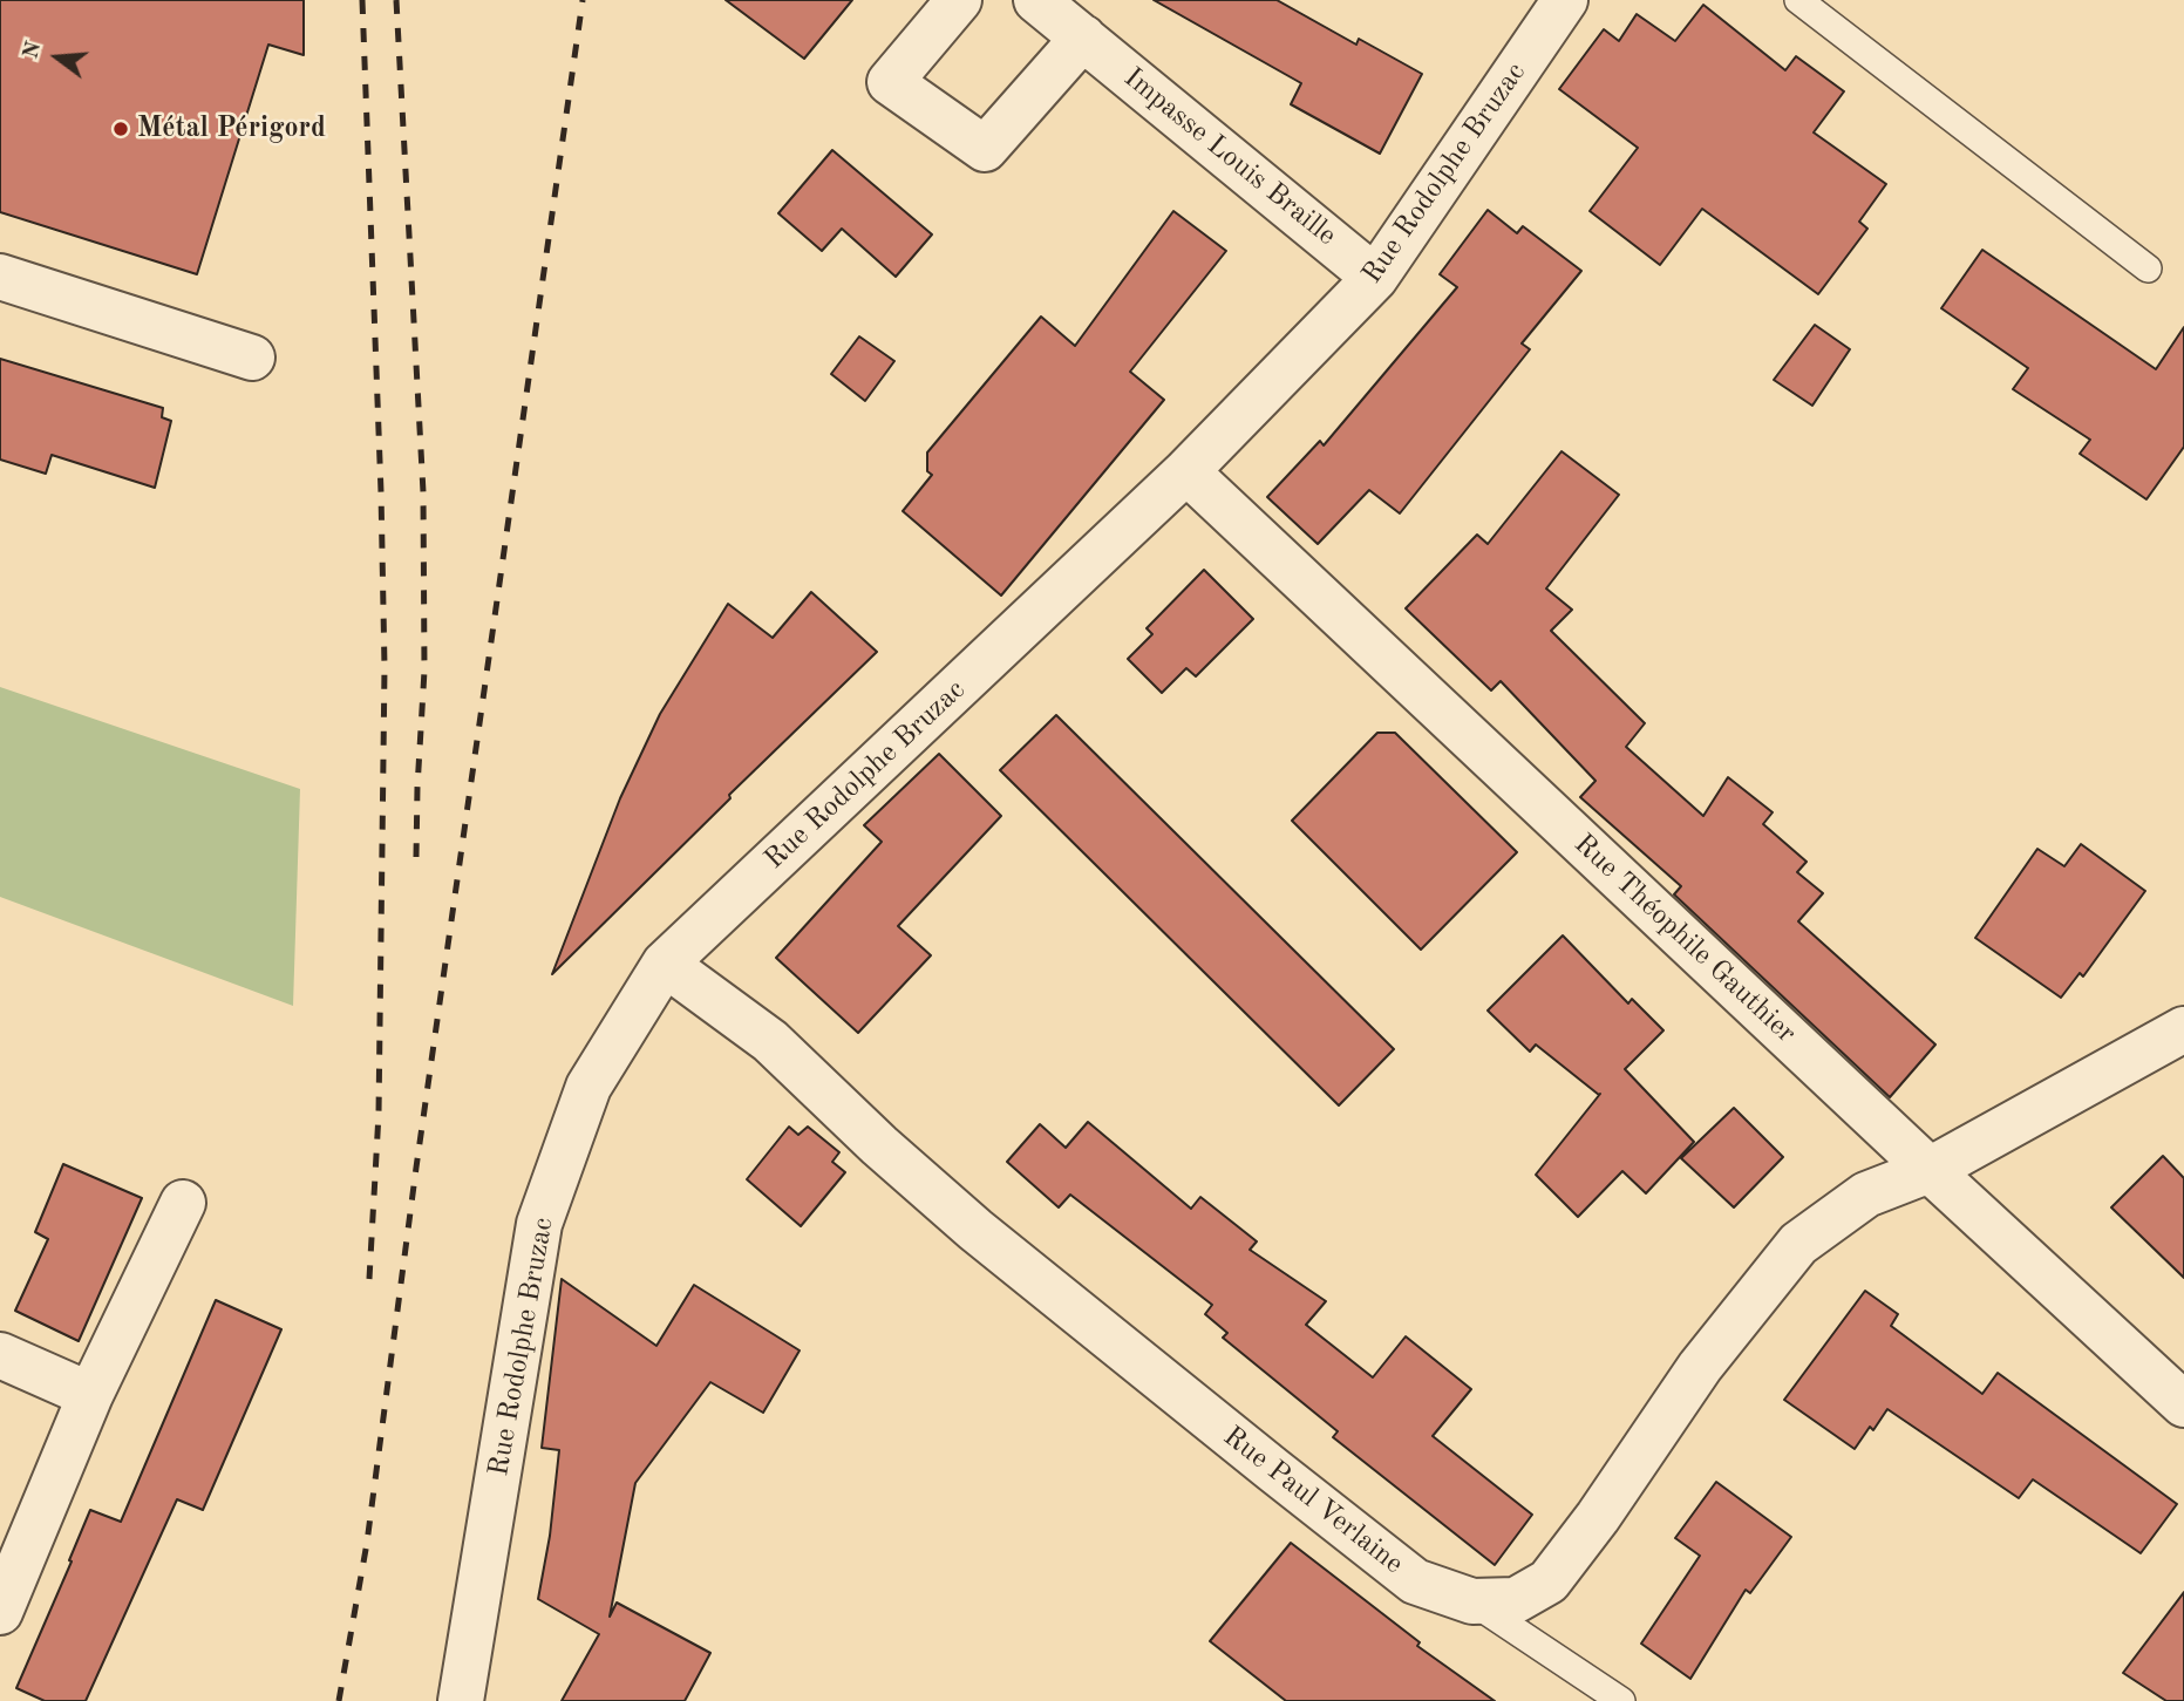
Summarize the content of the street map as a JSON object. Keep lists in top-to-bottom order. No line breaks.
{"streets":{"street":["Impasse Louis Braille","Rue Rodolphe Bruzac","Rue Théophile Gauthier","Rue Paul Verlaine"]},"crossings":[["Impasse Louis Braille","Rue Rodolphe Bruzac"],["Rue Rodolphe Bruzac","Rue Théophile Gauthier"],["Rue Rodolphe Bruzac","Rue Paul Verlaine"],["Rue Théophile Gauthier","Rue Paul Verlaine"]],"places":["Métal Périgord"],"north":"left"}
